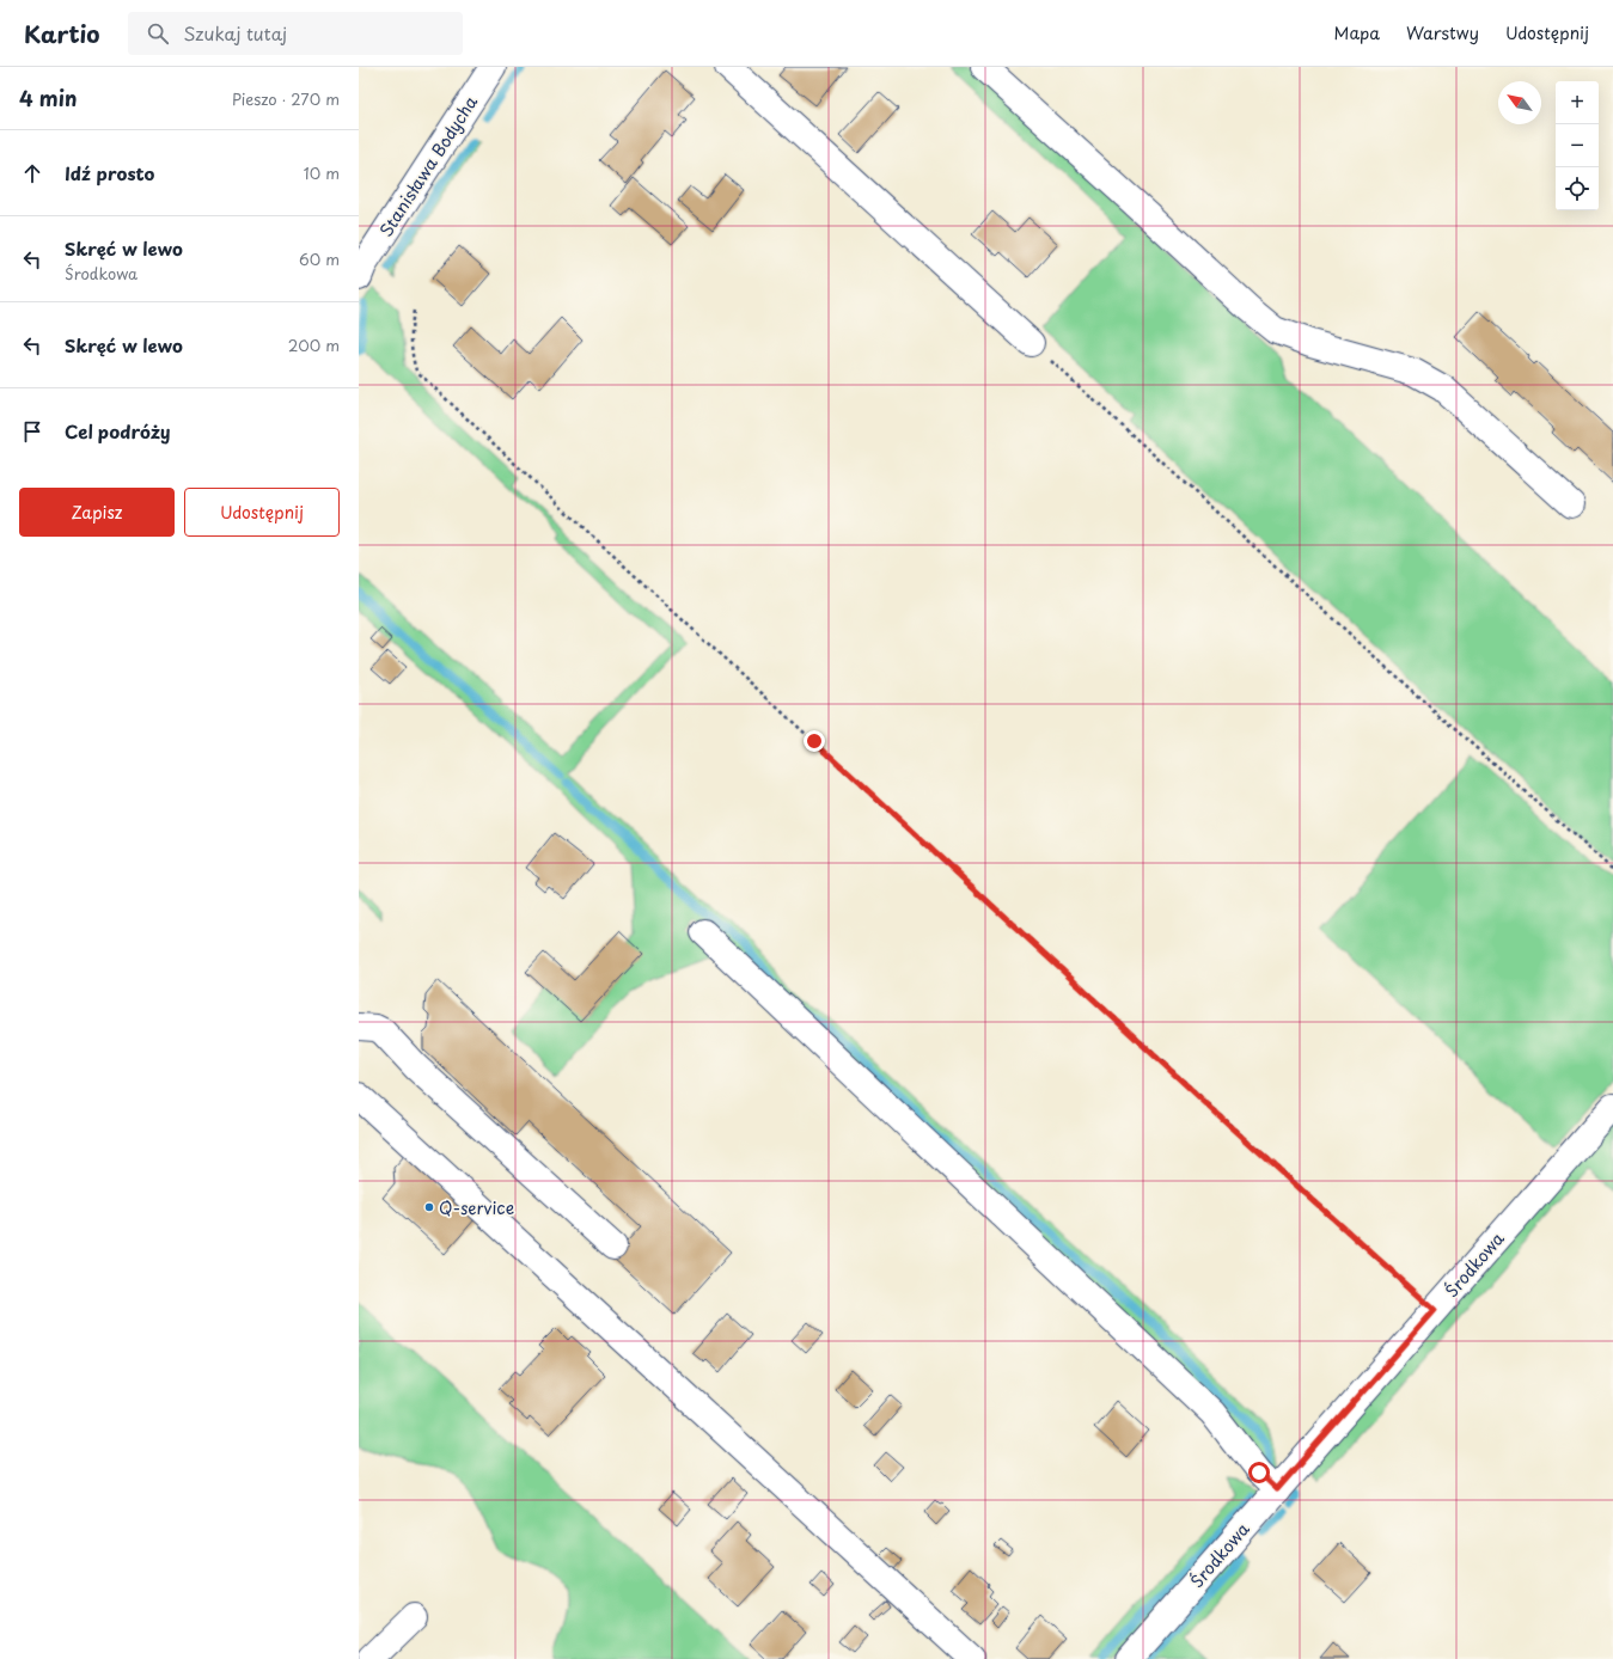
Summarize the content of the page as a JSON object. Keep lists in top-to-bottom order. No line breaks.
{"streets":{"street":["Stanisława Bodycha","Środkowa"]},"places":["Q-service"],"north":"top left","page":{"header":"Kartio","search":"Szukaj tutaj","nav":["Mapa","Warstwy","Udostępnij"],"heading":["4 min","Pieszo · 270 m"],"map_buttons":["+","−"],"list":[["Idź prosto","10 m"],["Skręć w lewo","Środkowa","60 m"],["Skręć w lewo","200 m"],"Cel podróży"],"buttons":["Zapisz","Udostępnij"]}}
